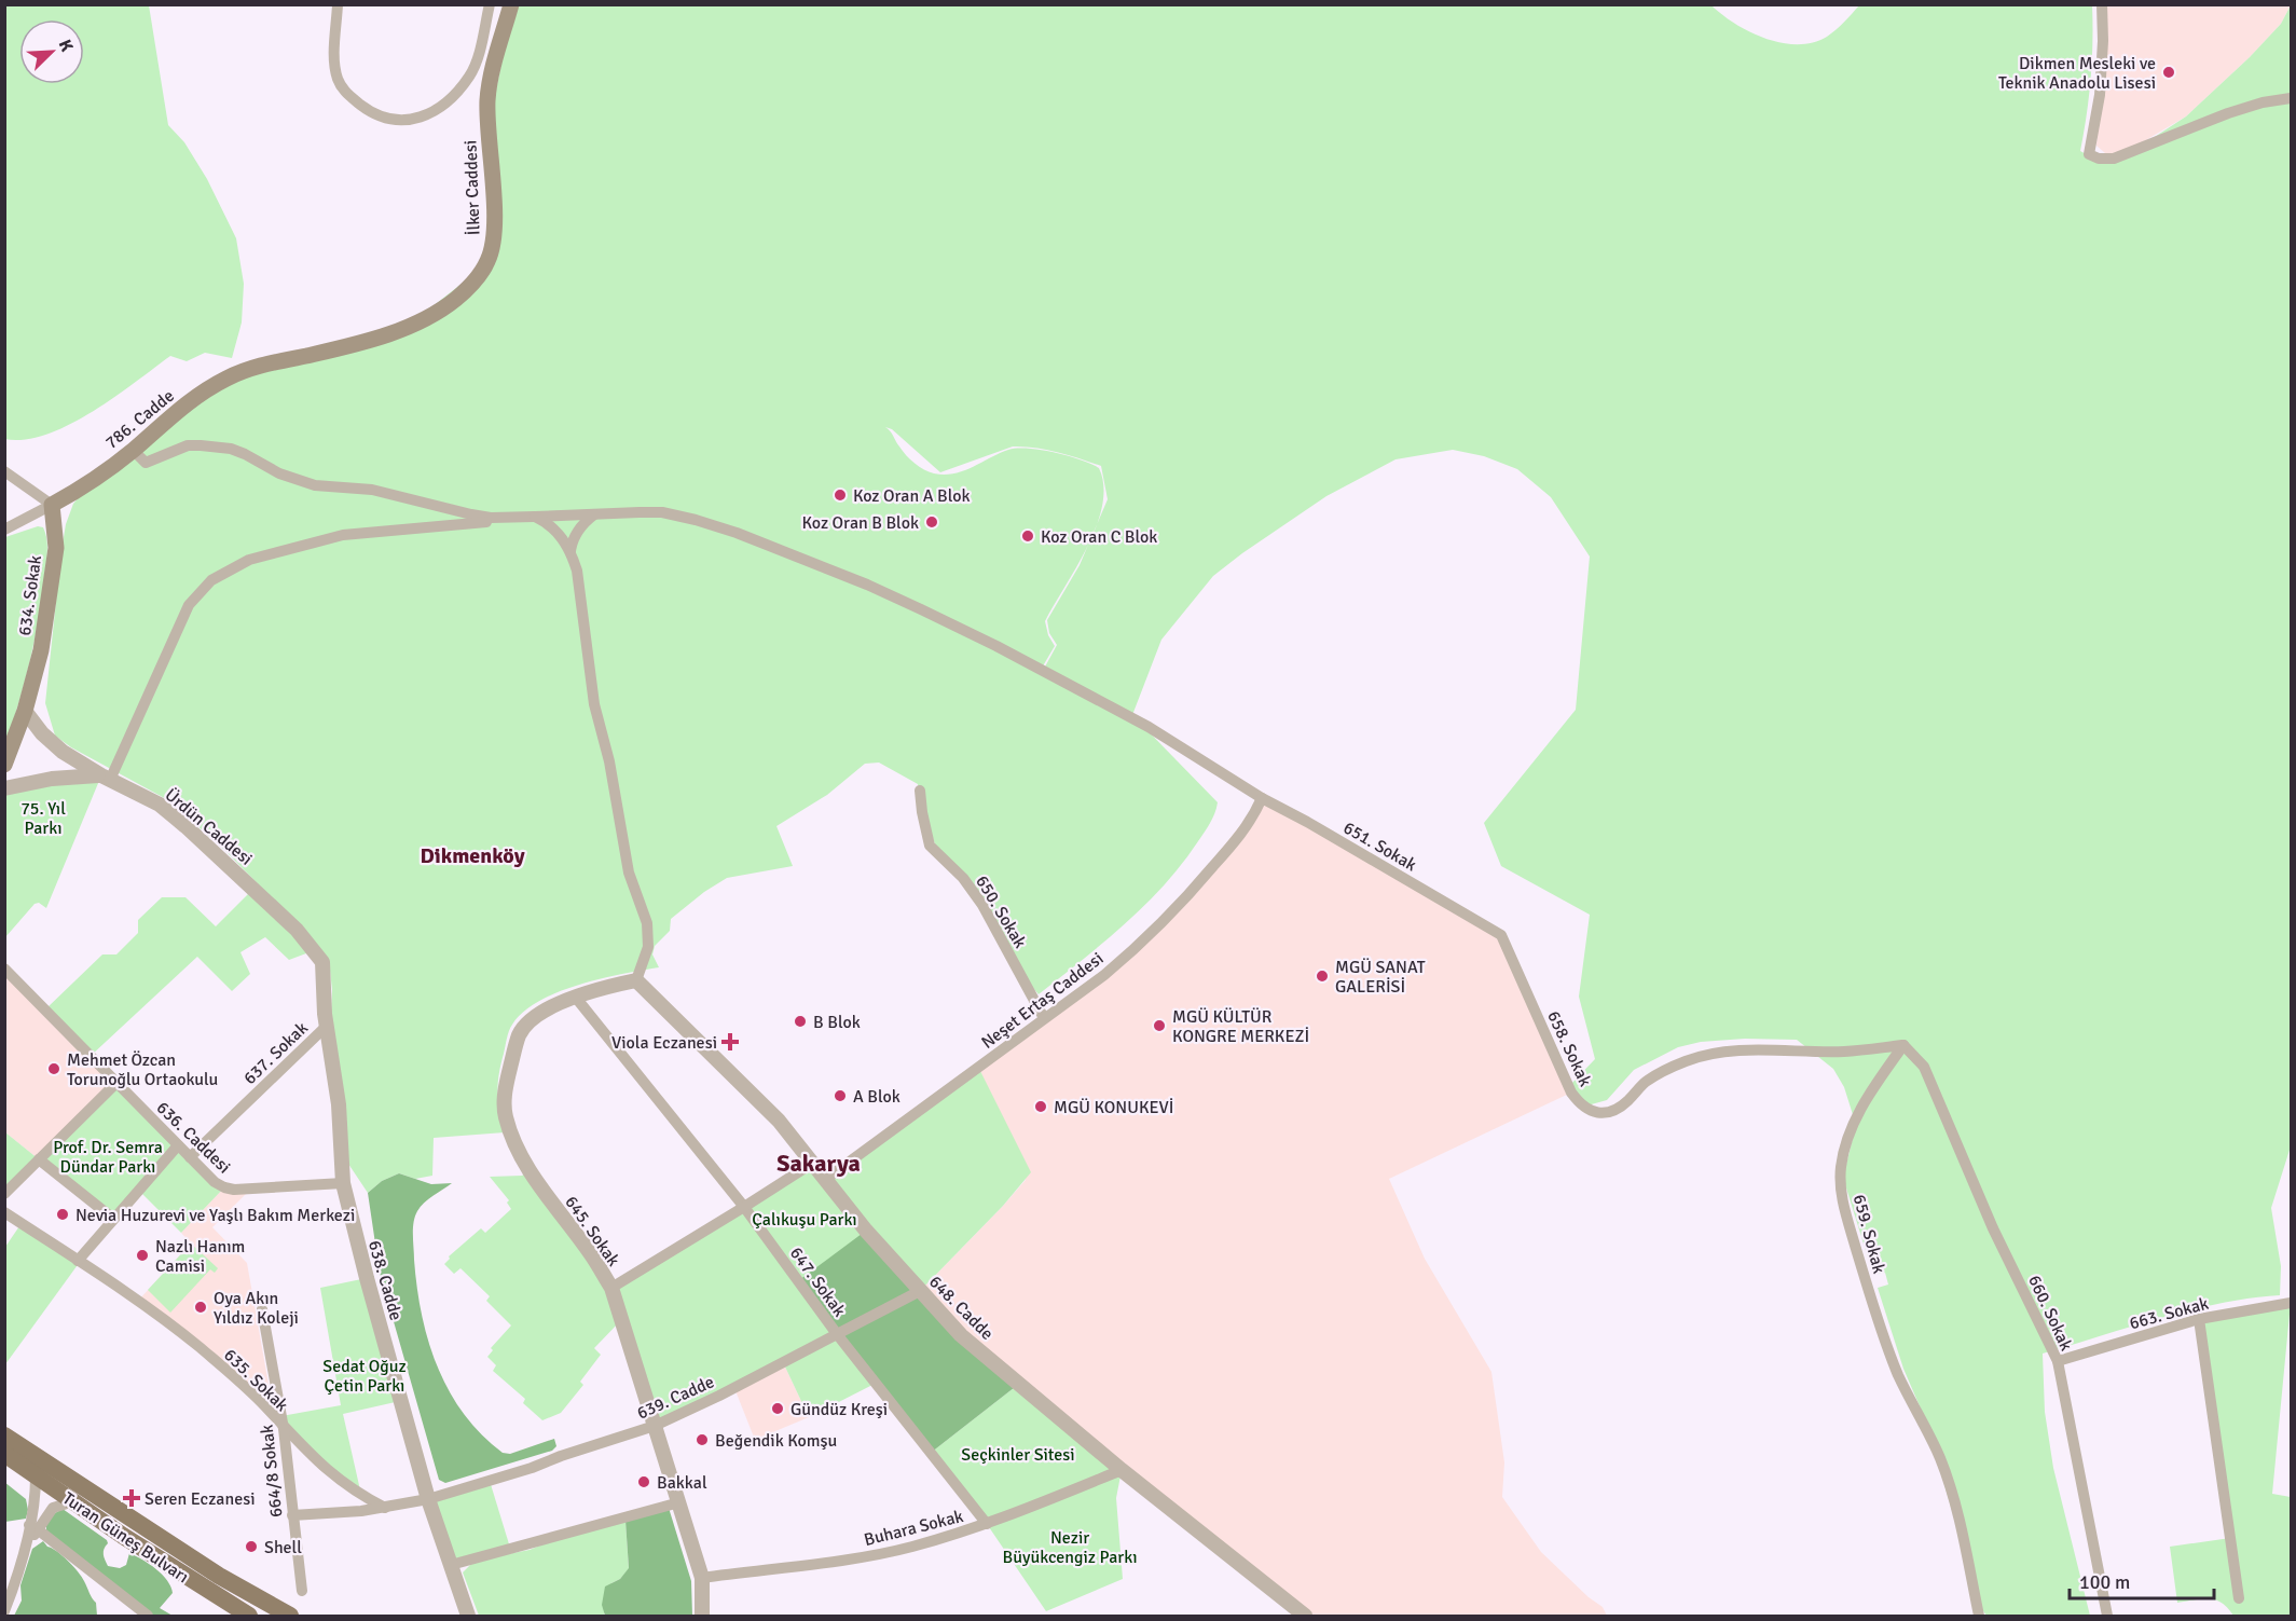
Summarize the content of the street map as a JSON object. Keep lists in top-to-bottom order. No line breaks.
{"streets":{"main road":["İlker Caddesi","786. Cadde","634. Sokak","Turan Güneş Bulvarı"],"street":["Ürdün Caddesi","651. Sokak","650. Sokak","Neşet Ertaş Caddesi","658. Sokak","637. Sokak","636. Caddesi","645. Sokak","659. Sokak","638. Cadde","647. Sokak","648. Cadde","660. Sokak","663. Sokak","635. Sokak","639. Cadde","664/8 Sokak","Buhara Sokak"]},"crossings":[["İlker Caddesi","786. Cadde"],["786. Cadde","634. Sokak"],["Ürdün Caddesi","638. Cadde"],["651. Sokak","Neşet Ertaş Caddesi"],["651. Sokak","658. Sokak"],["650. Sokak","Neşet Ertaş Caddesi"],["Neşet Ertaş Caddesi","648. Cadde"],["658. Sokak","659. Sokak"],["658. Sokak","660. Sokak"],["637. Sokak","636. Caddesi"],["637. Sokak","638. Cadde"],["636. Caddesi","638. Cadde"],["645. Sokak","647. Sokak"],["645. Sokak","648. Cadde"],["645. Sokak","639. Cadde"],["645. Sokak","Buhara Sokak"],["659. Sokak","660. Sokak"],["638. Cadde","639. Cadde"],["647. Sokak","639. Cadde"],["647. Sokak","Buhara Sokak"],["648. Cadde","639. Cadde"],["648. Cadde","Buhara Sokak"],["660. Sokak","663. Sokak"],["635. Sokak","639. Cadde"],["635. Sokak","664/8 Sokak"],["639. Cadde","664/8 Sokak"]],"districts":["Dikmenköy","Sakarya"],"parks":["75. Yıl Parkı","Prof. Dr. Semra Dündar Parkı","Çalıkuşu Parkı","Sedat Oğuz Çetin Parkı","Seçkinler Sitesi","Nezir Büyükcengiz Parkı"],"places":{"other":["Dikmen Mesleki ve Teknik Anadolu Lisesi","Koz Oran A Blok","Koz Oran B Blok","Koz Oran C Blok","MGÜ SANAT GALERİSİ","B Blok","MGÜ KÜLTÜR KONGRE MERKEZİ","Mehmet Özcan Torunoğlu Ortaokulu","A Blok","MGÜ KONUKEVİ","Nevia Huzurevi ve Yaşlı Bakım Merkezi","Nazlı Hanım Camisi","Oya Akın Yıldız Koleji","Gündüz Kreşi","Beğendik Komşu","Bakkal","Shell"],"health":["Viola Eczanesi","Seren Eczanesi"]},"scale_bar":"100 m","north":"top right"}
